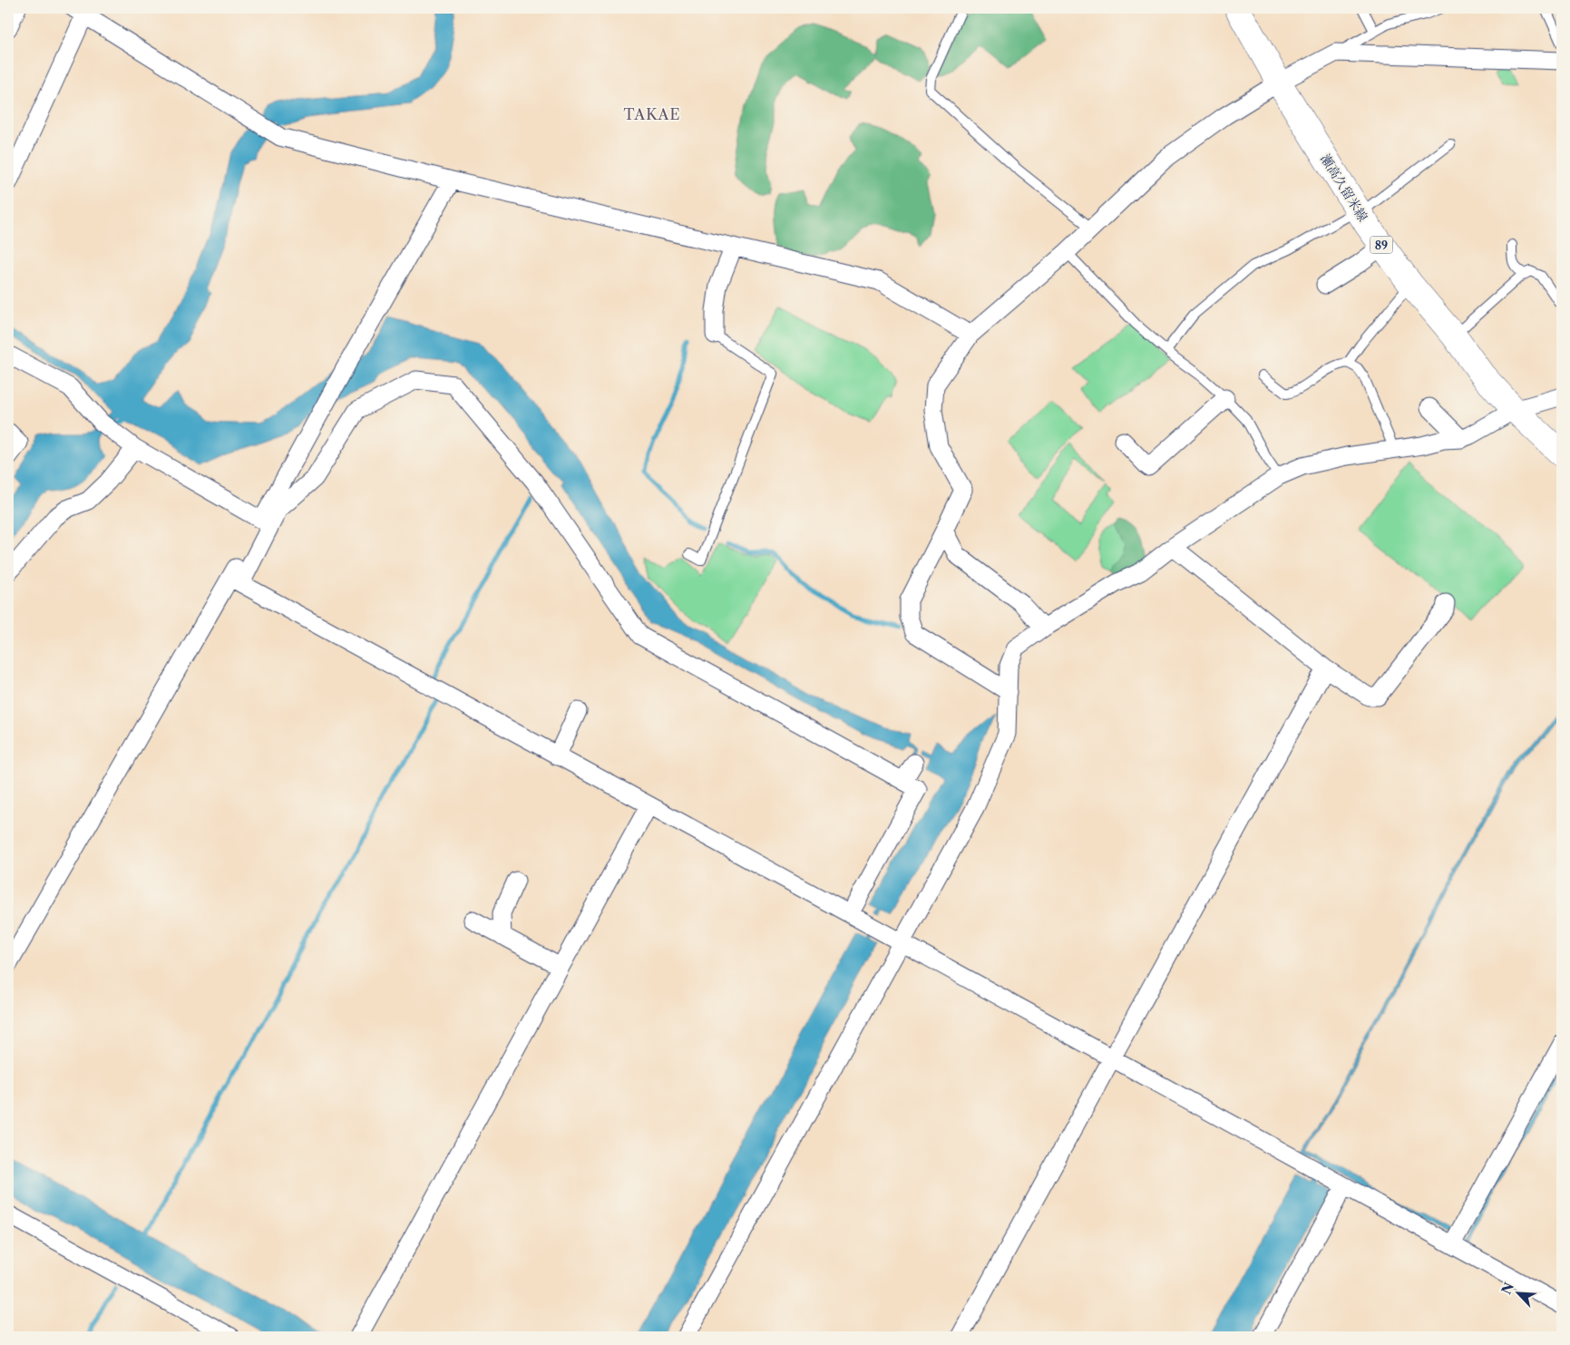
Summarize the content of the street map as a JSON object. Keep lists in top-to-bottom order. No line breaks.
{"streets":{"main road":["瀬高久留米線","89"]},"districts":["TAKAE"],"north":"top left"}
